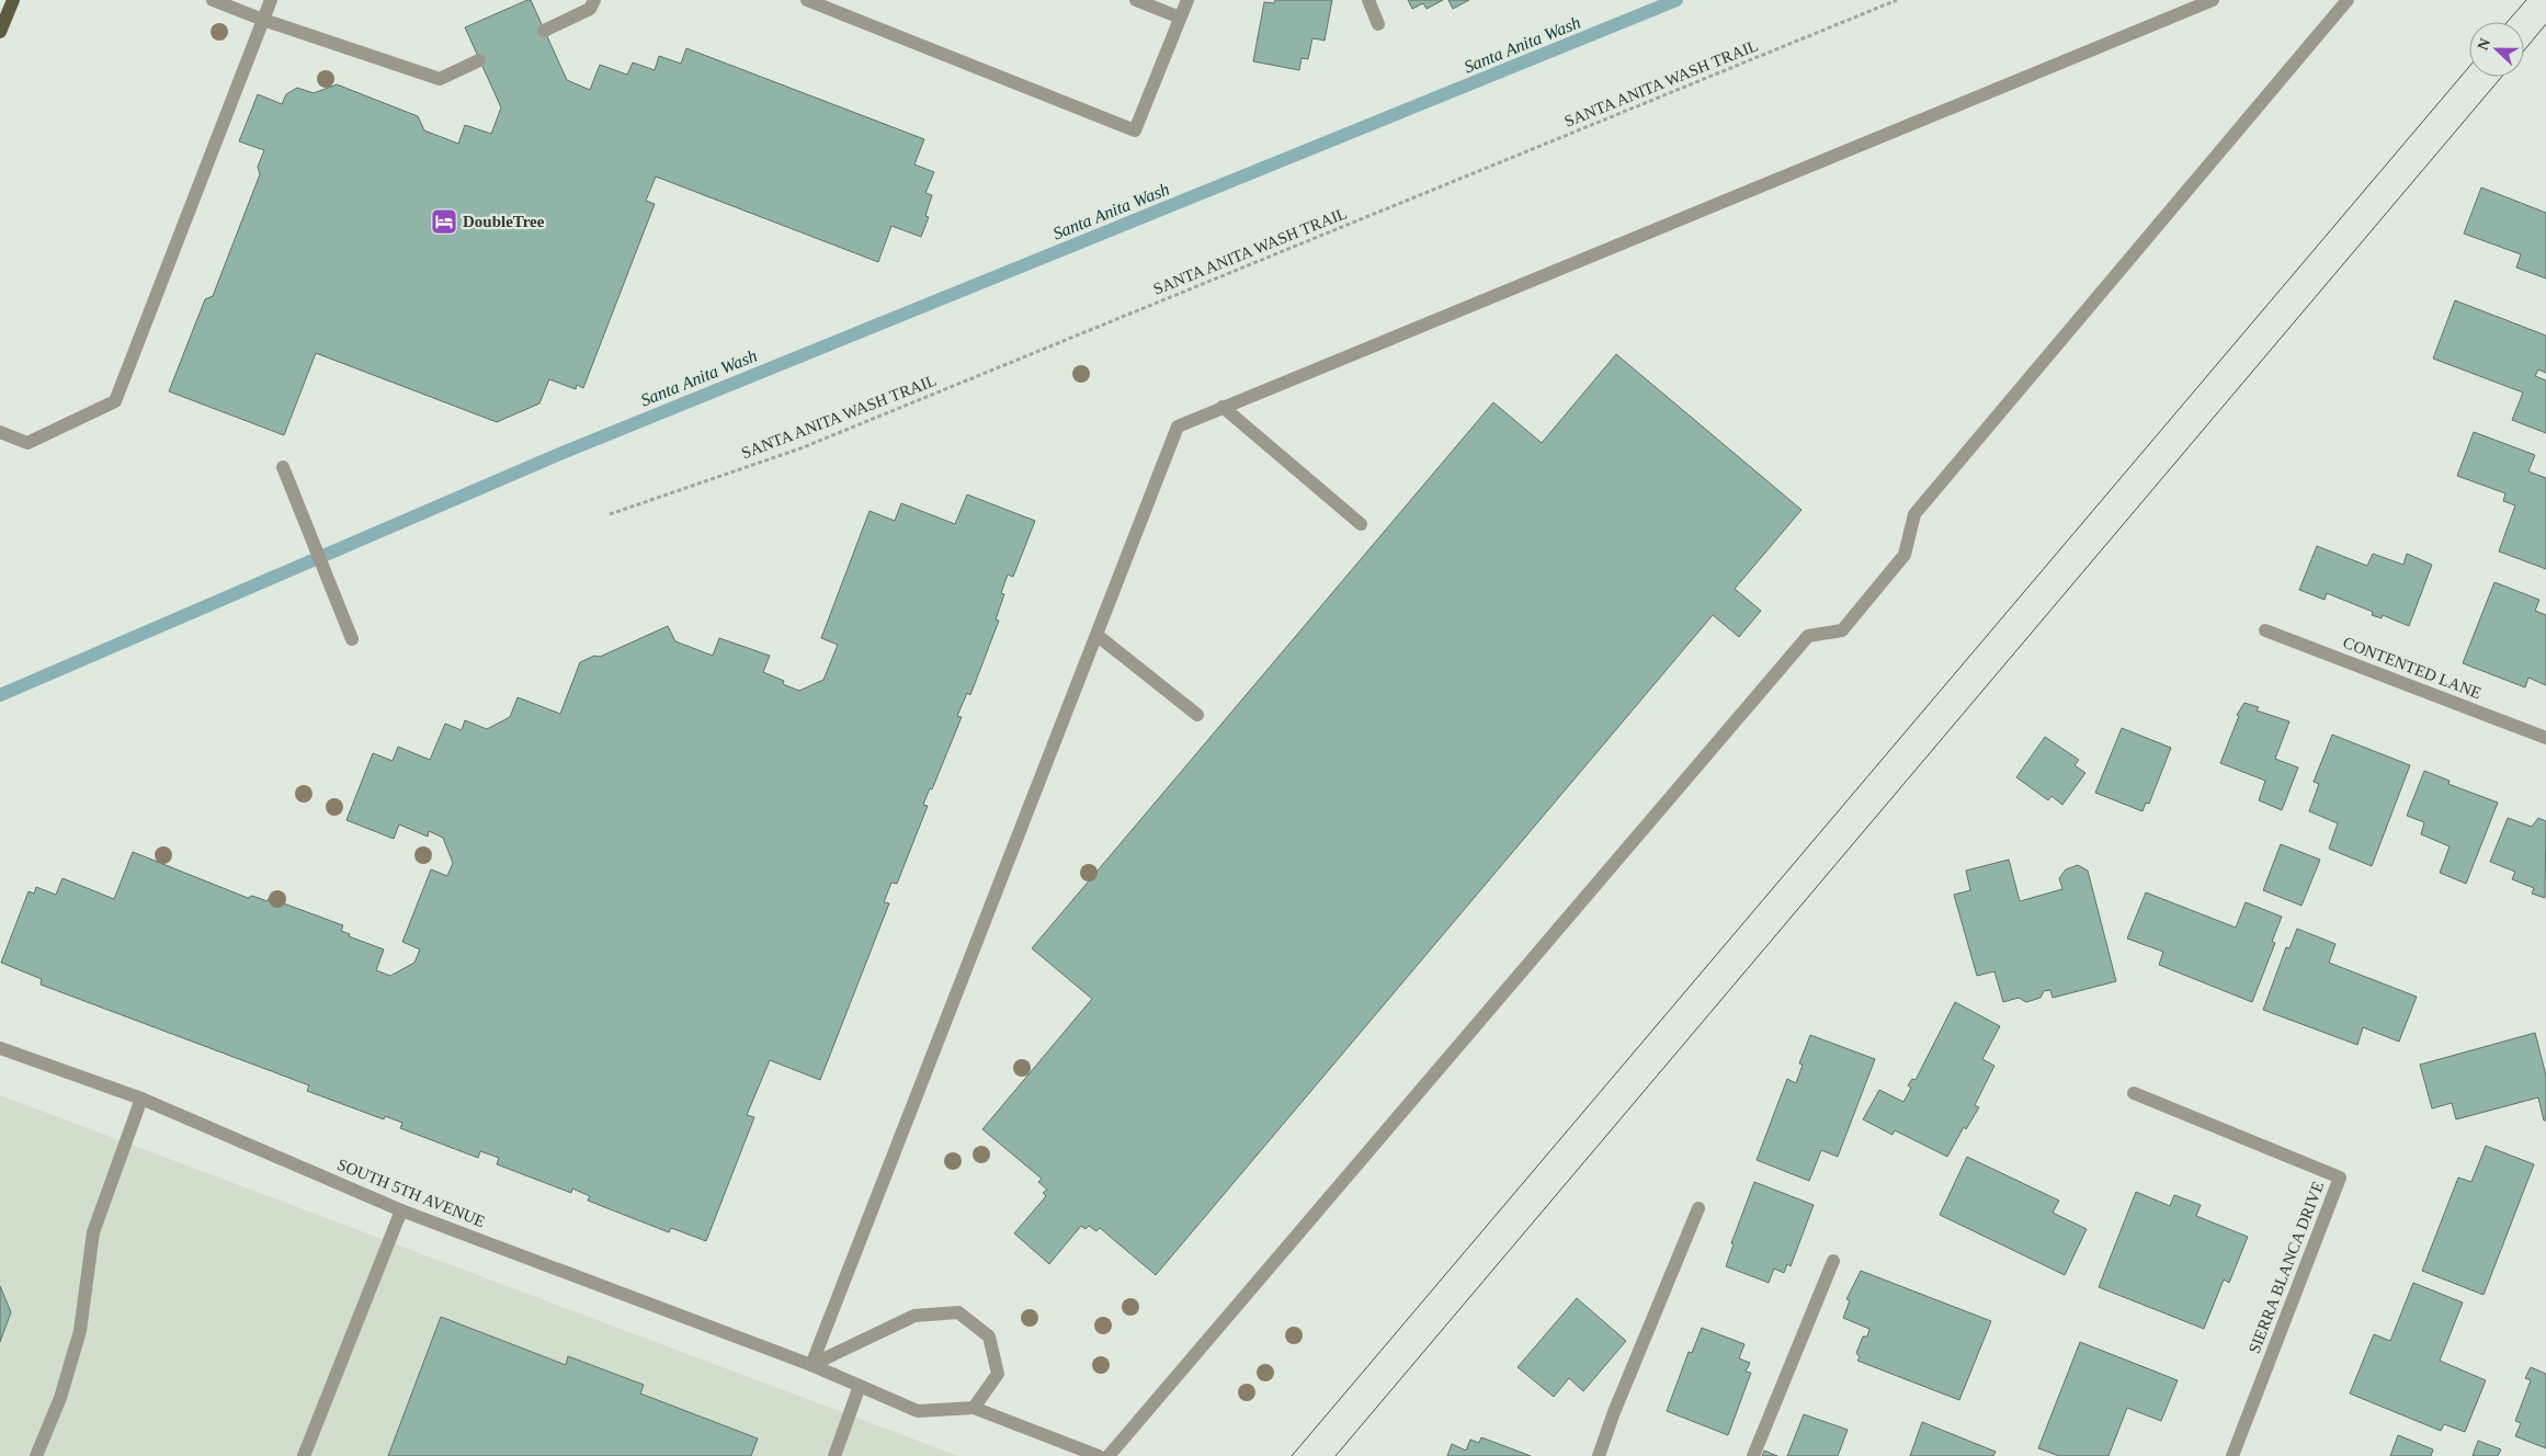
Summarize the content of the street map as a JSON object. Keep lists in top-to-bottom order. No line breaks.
{"streets":{"street":["CONTENTED LANE","SOUTH 5TH AVENUE","SIERRA BLANCA DRIVE"],"path":["SANTA ANITA WASH TRAIL"]},"water":["Santa Anita Wash"],"places":{"hotel":["DoubleTree"]},"north":"left"}
